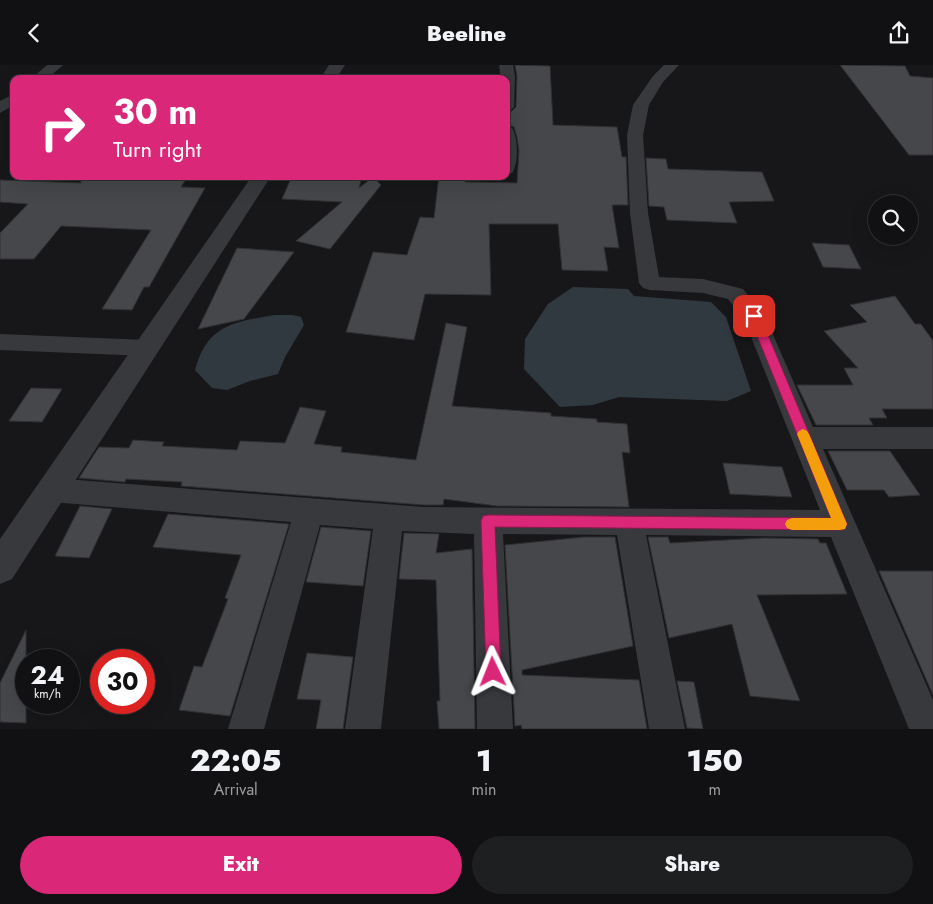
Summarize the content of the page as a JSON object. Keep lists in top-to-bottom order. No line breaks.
{"page":{"header":"Beeline","turn":["30 m","Turn right"],"speed":"24 km/h","limit":"30","eta":["22:05","Arrival","1","min","150","m"],"buttons":["Exit","Share"]}}
